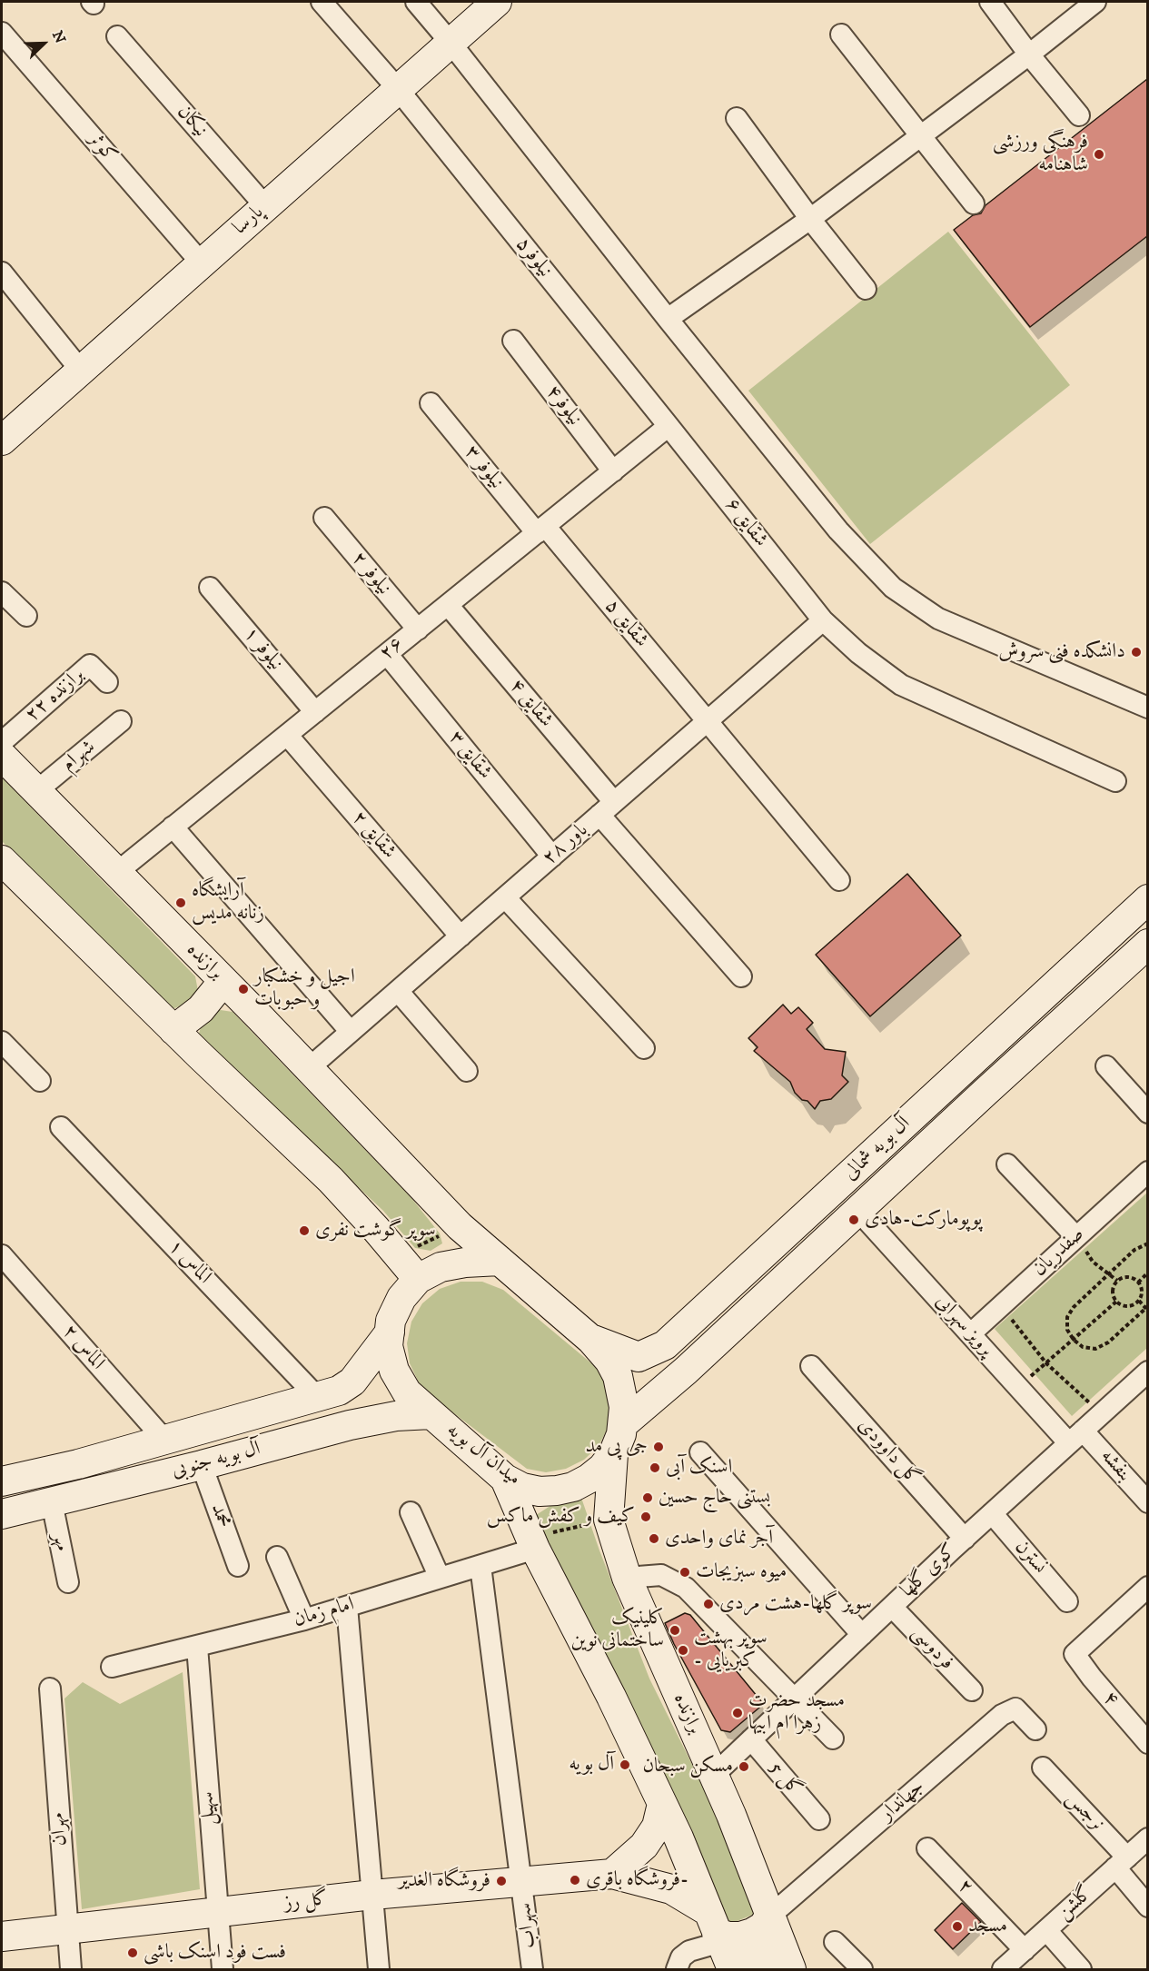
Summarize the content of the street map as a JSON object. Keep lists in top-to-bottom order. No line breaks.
{"streets":{"main road":["پارسا","برازنده","آل بویه شمالی","میدان آل بویه","آل بویه جنوبی","گل رز"],"street":["نیکان","کوثر","نیلوفر۵","نیلوفر۴","نیلوفر ۳","شقایق ۶","نیلوفر ۲","شقایق ۵","نیلوفر ۱","۲۶","برازنده ۲۲","شقایق ۴","شقایق ۳","شهرام","شقایق ۲","باور ۲۸","صفدریان","الماس ۱","پرویز سهرابی","الماس ۲","گل داوودی","بنفشه","محمد","مهر","نسترن","کوی گلها","امام زمان","فردوسی","۴","گل 5","جهاندار","سهیل","نرجس","مهران","۲","گلشن","سهراب"]},"crossings":[["نیکان","پارسا"],["کوثر","پارسا"],["پارسا","نیلوفر۵"],["نیلوفر۵","شقایق ۶"],["نیلوفر۵","۲۶"],["نیلوفر۴","۲۶"],["نیلوفر ۳","شقایق ۵"],["نیلوفر ۳","۲۶"],["شقایق ۶","۲۶"],["شقایق ۶","باور ۲۸"],["نیلوفر ۲","۲۶"],["شقایق ۵","۲۶"],["شقایق ۵","باور ۲۸"],["نیلوفر ۱","۲۶"],["۲۶","شقایق ۴"],["۲۶","شقایق ۳"],["۲۶","شقایق ۲"],["۲۶","برازنده"],["شقایق ۴","باور ۲۸"],["شقایق ۳","باور ۲۸"],["شهرام","برازنده"],["شقایق ۲","باور ۲۸"],["باور ۲۸","برازنده"],["برازنده","میدان آل بویه"],["برازنده","کوی گلها"],["برازنده","جهاندار"],["آل بویه شمالی","پرویز سهرابی"],["آل بویه شمالی","میدان آل بویه"],["صفدریان","پرویز سهرابی"],["الماس ۱","آل بویه جنوبی"],["پرویز سهرابی","بنفشه"],["پرویز سهرابی","کوی گلها"],["الماس ۲","آل بویه جنوبی"],["گل داوودی","کوی گلها"],["میدان آل بویه","آل بویه جنوبی"],["آل بویه جنوبی","محمد"],["آل بویه جنوبی","مهر"],["بنفشه","کوی گلها"],["نسترن","کوی گلها"],["کوی گلها","فردوسی"],["کوی گلها","گل 5"],["امام زمان","سهیل"],["امام زمان","سهراب"],["سهیل","گل رز"],["نرجس","گلشن"],["مهران","گل رز"],["۲","گلشن"],["گل رز","سهراب"]],"places":["فرهنگی ورزشی شاهنامه","دانشکده فنی سروش","آرایشگاه زنانه مدیس","اجیل و خشکبار و حبوبات","پوپومارکت-هادی","سوپر گوشت نفری","جی پی مد","اسنک آبی","بستنی حاج حسین","کیف و کفش ماکس","آجر نمای واحدی","میوه سبزیجات","سوپر گلها-هشت مردی","کلینیک ساختمانی نوین","سوپر بهشت - کبریایی","مسجد حضرت زهرا ام ابیها","آل بویه","مسکن سبحان","فروشگاه باقری-","فروشگاه الغدیر","مسجد","فست فود اسنک باشی"],"north":"top right"}
